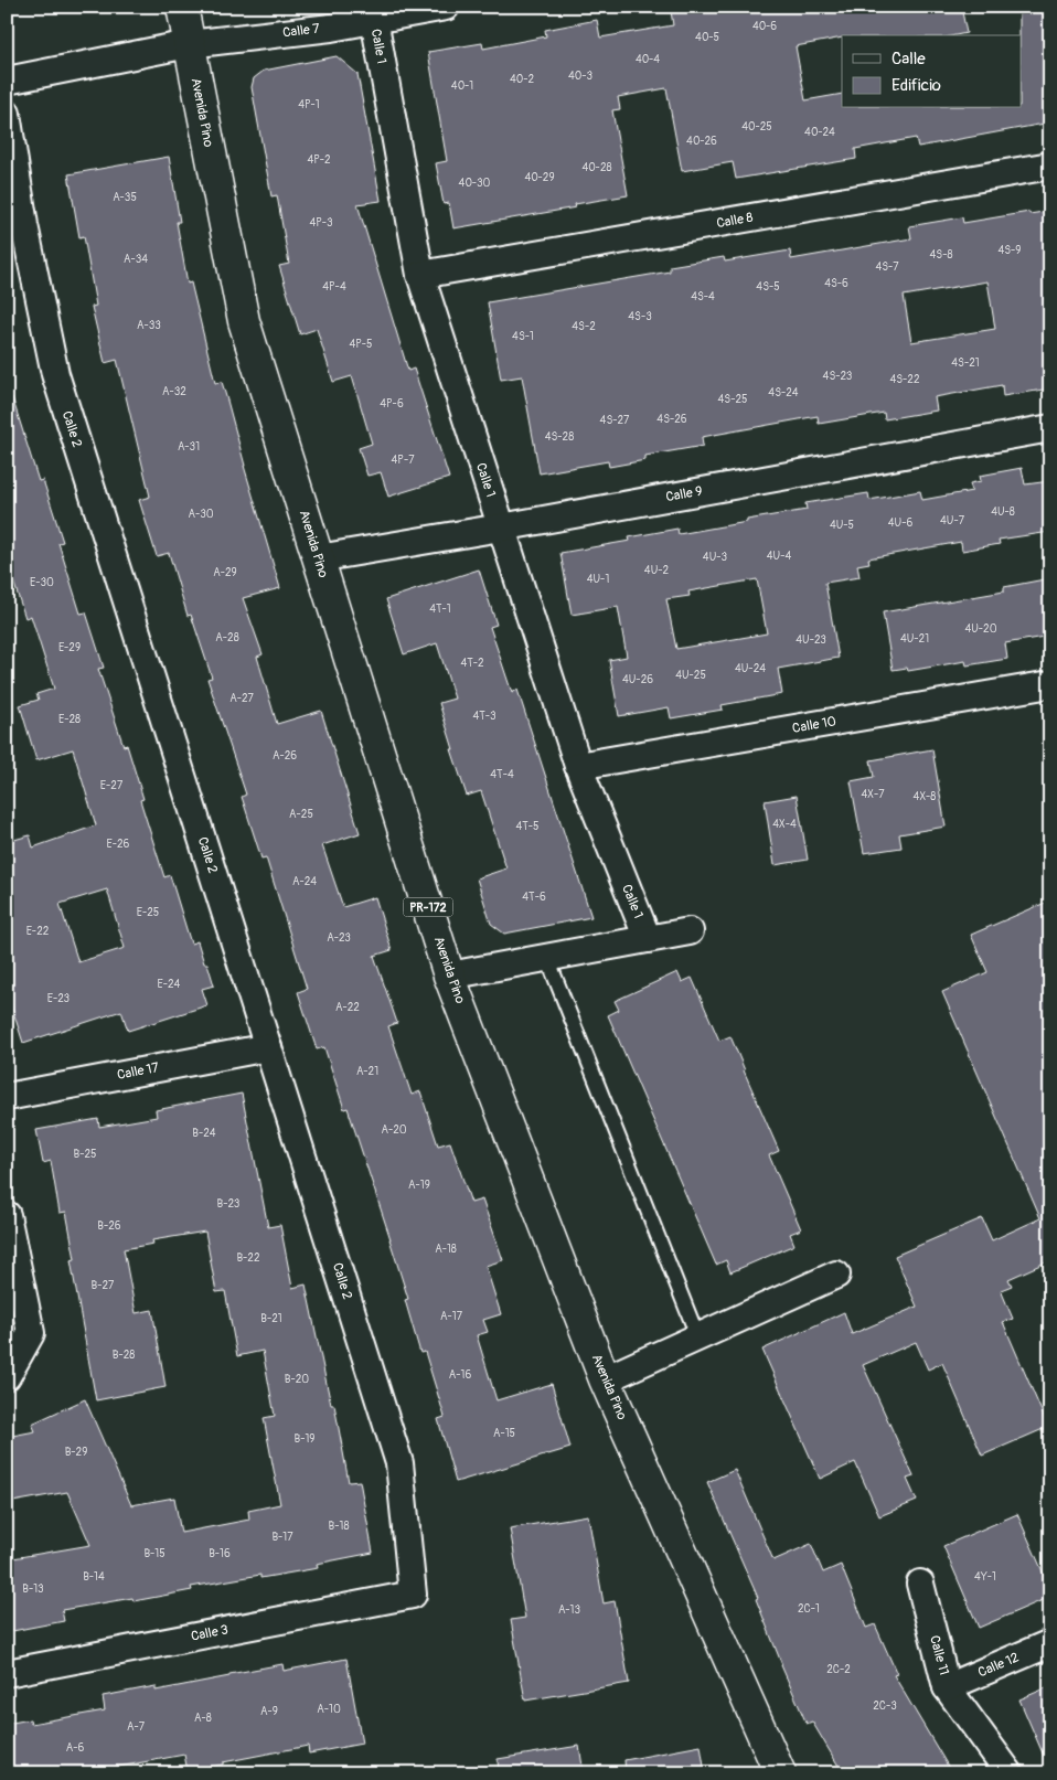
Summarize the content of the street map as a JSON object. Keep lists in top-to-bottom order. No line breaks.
{"streets":{"main road":["Avenida Pino","PR-172"],"street":["Calle 7","Calle 1","Calle 8","Calle 2","Calle 9","Calle 10","Calle 17","Calle 3","Calle 11","Calle 12"]},"crossings":[["Calle 7","Calle 1"],["Calle 7","Avenida Pino"],["Calle 1","Calle 8"],["Calle 1","Calle 9"],["Calle 1","Calle 10"],["Avenida Pino","Calle 9"],["Calle 2","Calle 17"],["Calle 2","Calle 3"],["Calle 11","Calle 12"]],"house_numbers":["4O-6","4O-5","4O-4","4O-3","4O-2","4O-1","4P-1","4O-25","4O-24","4O-26","4P-2","4O-28","4O-29","4O-30","A-35","4P-3","4S-9","4S-8","A-34","4S-7","4S-6","4P-4","4S-5","4S-4","4S-3","A-33","4S-2","4S-1","4P-5","4S-21","4S-23","4S-22","A-32","4S-24","4S-25","4P-6","4S-26","4S-27","4S-28","A-31","4P-7","4U-8","A-30","4U-7","4U-6","4U-5","4U-4","4U-3","4U-2","A-29","4U-1","E-30","4T-1","4U-20","A-28","4U-21","4U-23","E-29","4T-2","4U-24","4U-25","4U-26","A-27","4T-3","E-28","A-26","4T-4","E-27","4X-7","4X-8","A-25","4X-4","4T-5","E-26","A-24","4T-6","E-25","E-22","A-23","E-24","E-23","A-22","A-21","A-20","B-24","B-25","A-19","B-23","B-26","A-18","B-22","B-27","A-17","B-21","B-28","A-16","B-20","A-15","B-19","B-29","B-18","B-17","B-15","B-16","B-14","4Y-1","B-13","2C-1","A-13","2C-2","2C-3","A-10","A-9","A-8","A-7","A-6"],"legend":["Calle","Edificio"]}
